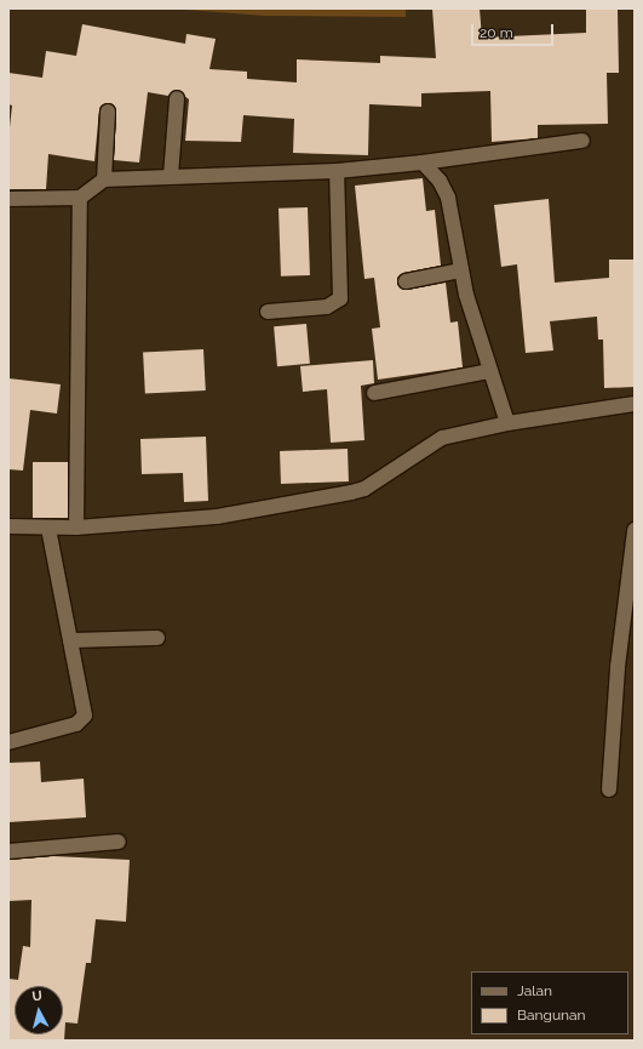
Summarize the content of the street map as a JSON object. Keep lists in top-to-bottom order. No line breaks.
{"legend":["Jalan","Bangunan"],"scale_bar":"20 m","north":"top"}
